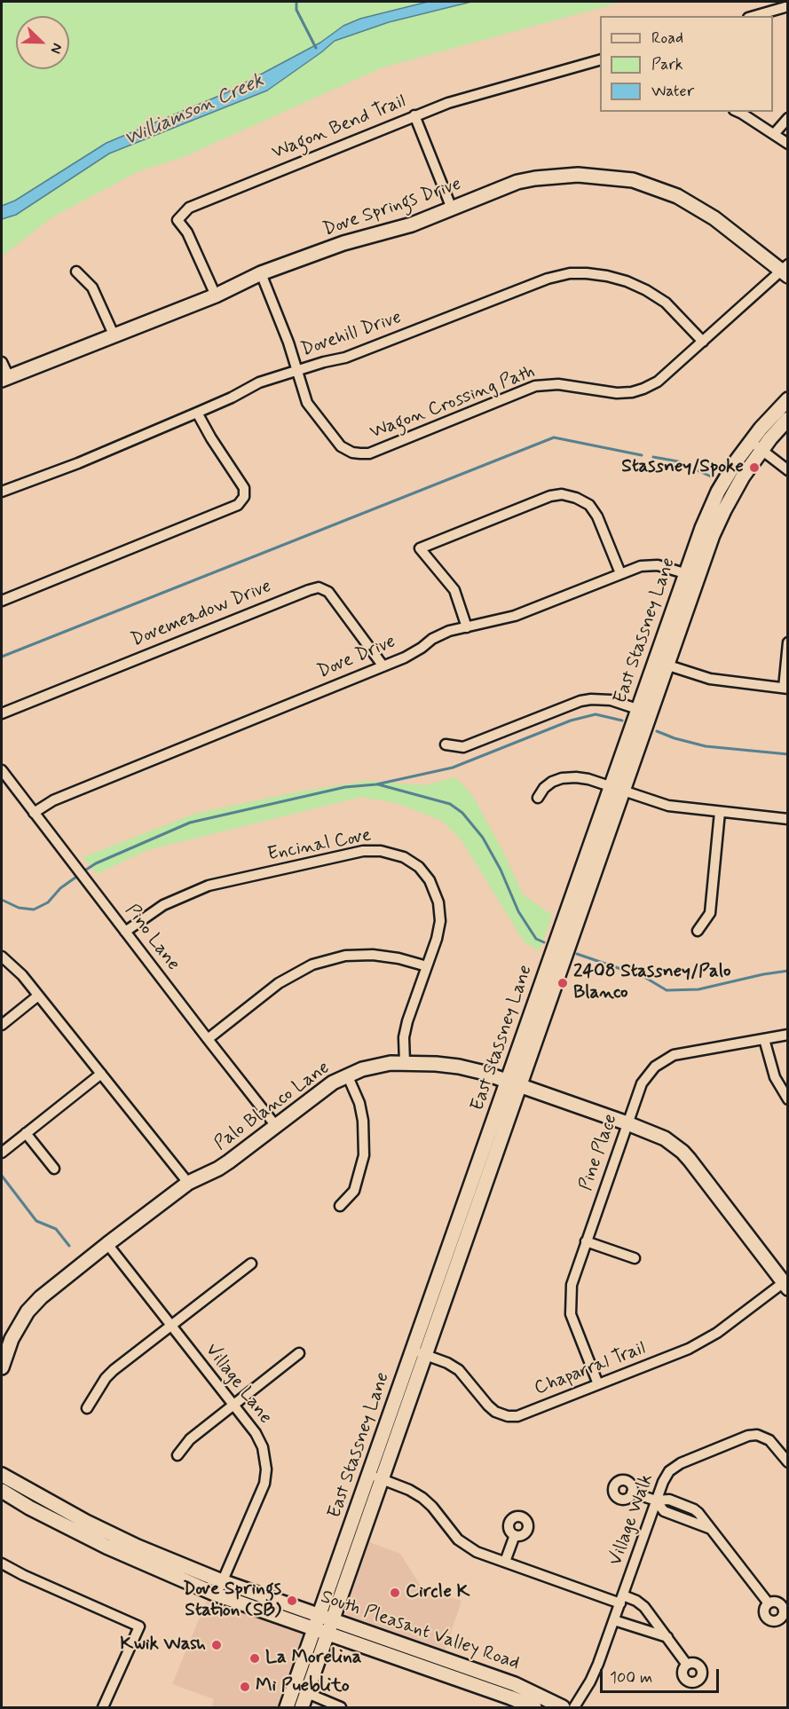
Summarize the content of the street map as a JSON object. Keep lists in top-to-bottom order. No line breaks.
{"streets":{"main road":["Dove Springs Drive","East Stassney Lane","Palo Blanco Lane","South Pleasant Valley Road"],"street":["Wagon Bend Trail","Dovehill Drive","Wagon Crossing Path","Dovemeadow Drive","Dove Drive","Encinal Cove","Pino Lane","Pine Place","Chaparral Trail","Village Lane","Village Walk"]},"crossings":[["Wagon Bend Trail","Dove Springs Drive"],["Dove Springs Drive","Wagon Crossing Path"],["Dovehill Drive","Wagon Crossing Path"],["Dovemeadow Drive","Dove Drive"],["East Stassney Lane","Dove Drive"],["East Stassney Lane","Palo Blanco Lane"],["East Stassney Lane","Chaparral Trail"],["East Stassney Lane","South Pleasant Valley Road"],["Dove Drive","Pino Lane"],["Encinal Cove","Pino Lane"],["Encinal Cove","Palo Blanco Lane"],["Pino Lane","Palo Blanco Lane"],["Palo Blanco Lane","Pine Place"],["Palo Blanco Lane","Chaparral Trail"],["Palo Blanco Lane","Village Lane"],["Pine Place","Chaparral Trail"],["Village Lane","South Pleasant Valley Road"]],"water":["Williamson Creek"],"places":["Stassney/Spoke","2408 Stassney/Palo Blanco","Circle K","Dove Springs Station (SB)","Kwik Wash","La Morelina","Mi Pueblito"],"legend":["Road","Park","Water"],"scale_bar":"100 m","north":"bottom right"}
